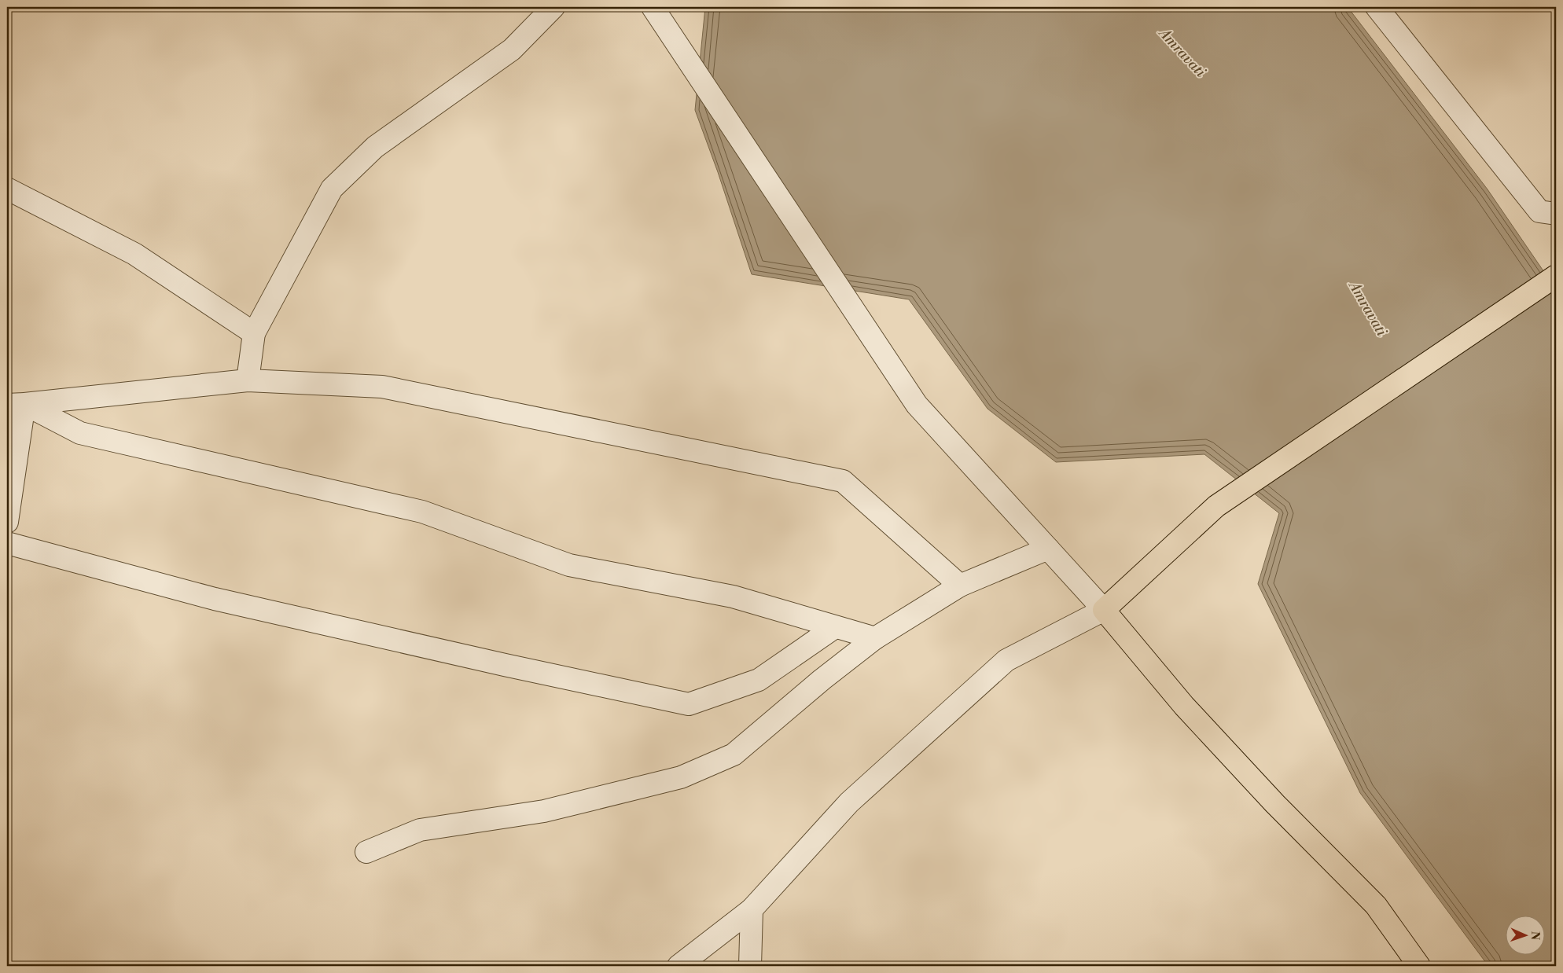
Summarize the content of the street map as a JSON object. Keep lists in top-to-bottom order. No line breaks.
{"water":["Amravati"],"north":"right"}
